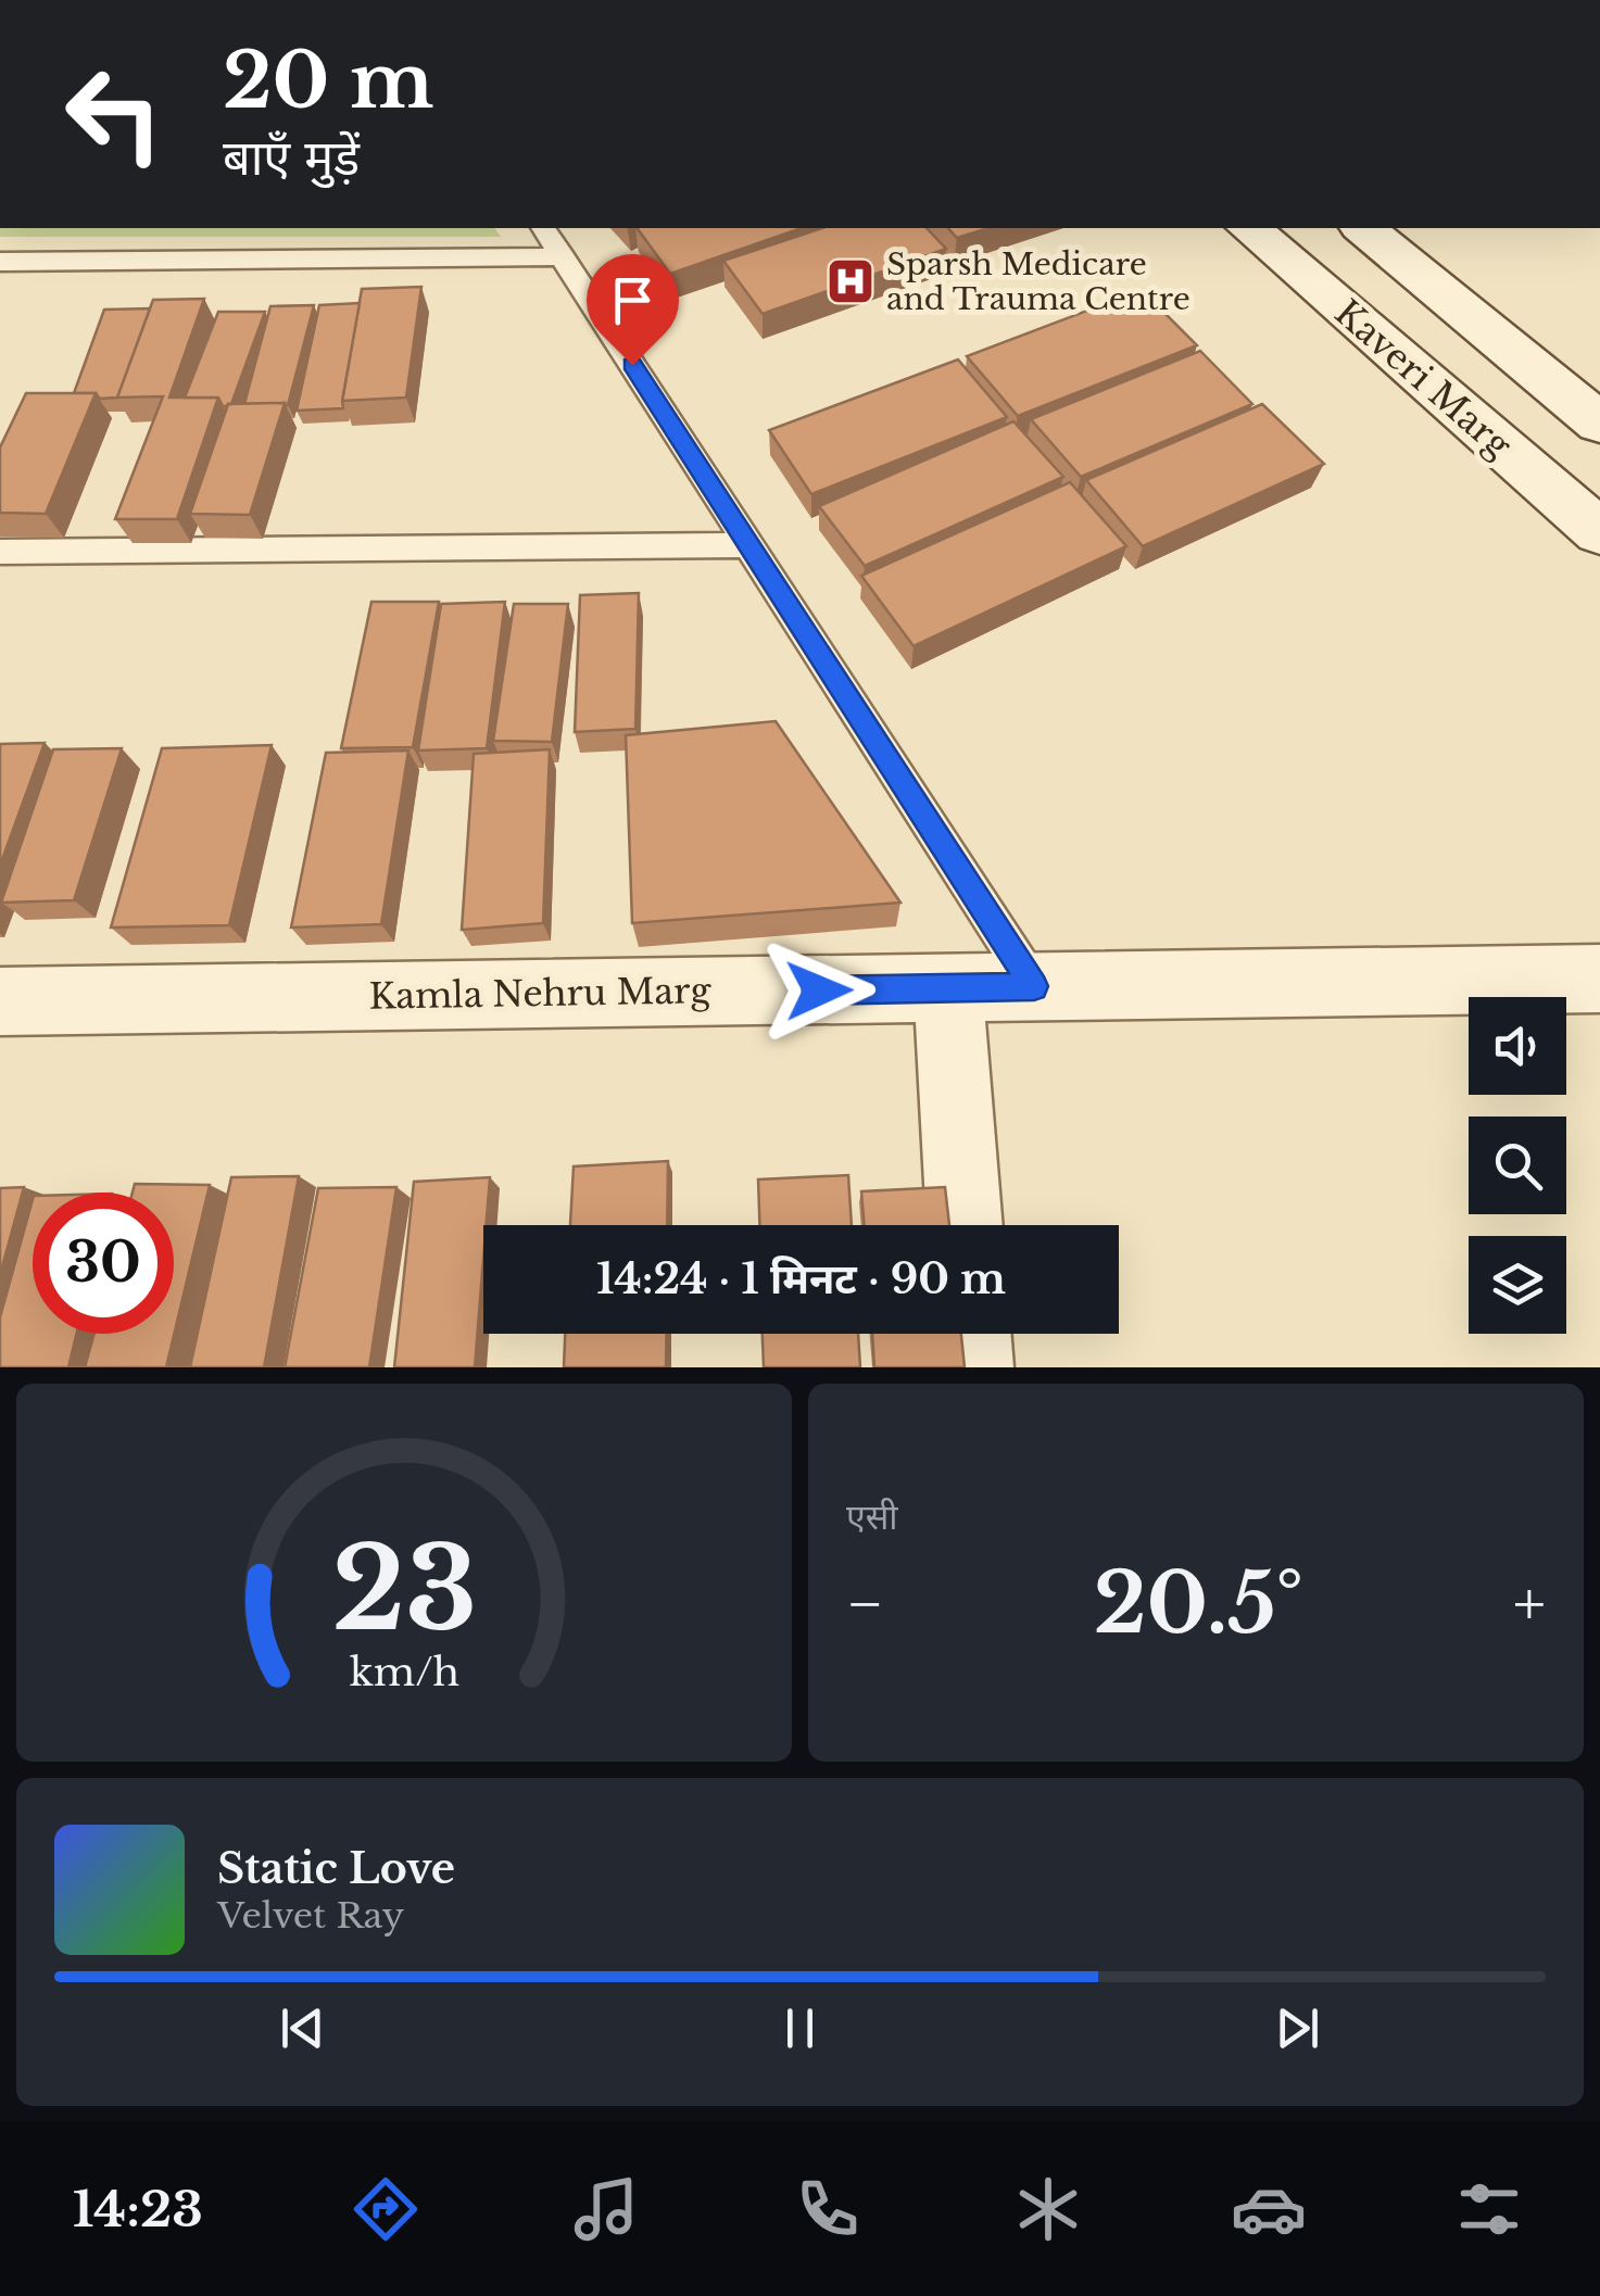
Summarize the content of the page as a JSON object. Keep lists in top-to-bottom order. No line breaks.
{"streets":{"street":["Kaveri Marg","Kamla Nehru Marg"]},"places":{"hospital":["Sparsh Medicare and Trauma Centre"]},"page":{"turn":["20 m","बाएँ मुड़ें"],"limit":"30","trip":"14:24 · 1 मिनट · 90 m","tile":"एसी","heat":["−","20.5°","+"],"song":["Static Love","Velvet Ray"],"tabs":"14:23","gauge":["23","km/h"]}}
